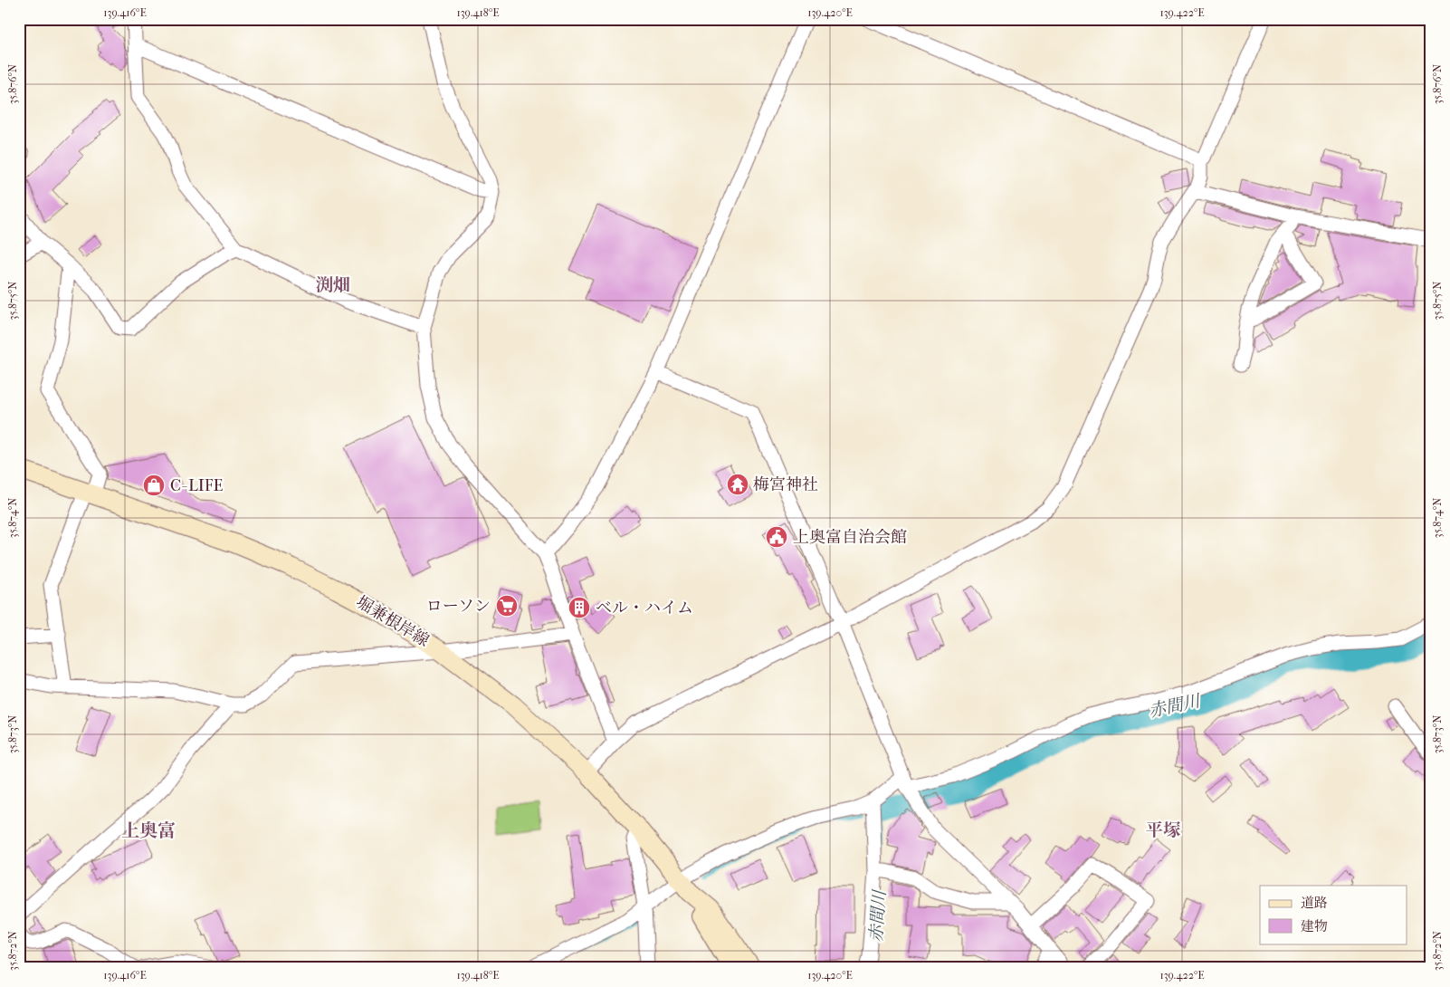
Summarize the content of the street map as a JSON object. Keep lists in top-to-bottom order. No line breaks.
{"streets":{"main road":["堀兼根岸線"]},"districts":["渕畑","平塚","上奥富"],"water":["赤間川"],"places":{"temple":["梅宮神社"],"shop":["C−LIFE"],"public building":["上奥富自治会館"],"supermarket":["ローソン"],"building":["ベル・ハイム"]},"legend":["道路","建物"],"coordinates":["139.416°E","139.418°E","139.420°E","139.422°E","35.876°N","35.875°N","35.874°N","35.873°N","35.872°N"]}
